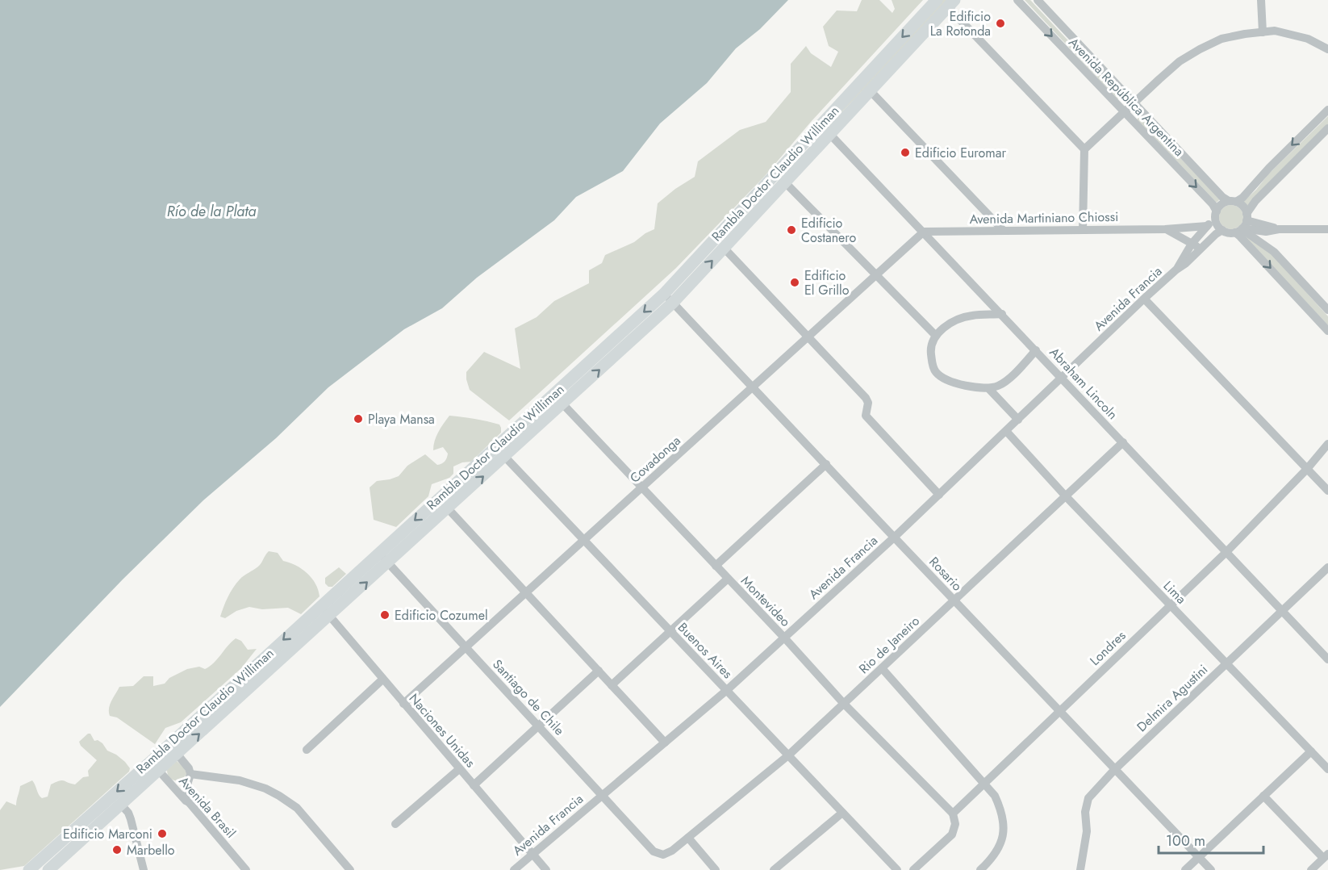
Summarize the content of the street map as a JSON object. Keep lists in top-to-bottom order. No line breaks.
{"streets":{"main road":["Rambla Doctor Claudio Williman"],"street":["Avenida República Argentina","Avenida Martiniano Chiossi","Avenida Francia","Abraham Lincoln","Covadonga","Rosario","Lima","Montevideo","Rio de Janeiro","Londres","Buenos Aires","Santiago de Chile","Delmira Agustini","Naciones Unidas","Avenida Brasil"]},"crossings":[["Avenida República Argentina","Avenida Francia"],["Rambla Doctor Claudio Williman","Abraham Lincoln"],["Rambla Doctor Claudio Williman","Rosario"],["Rambla Doctor Claudio Williman","Montevideo"],["Rambla Doctor Claudio Williman","Buenos Aires"],["Rambla Doctor Claudio Williman","Santiago de Chile"],["Rambla Doctor Claudio Williman","Naciones Unidas"],["Rambla Doctor Claudio Williman","Avenida Brasil"],["Avenida Martiniano Chiossi","Avenida Francia"],["Avenida Martiniano Chiossi","Abraham Lincoln"],["Avenida Martiniano Chiossi","Covadonga"],["Avenida Francia","Abraham Lincoln"],["Avenida Francia","Rosario"],["Avenida Francia","Lima"],["Avenida Francia","Montevideo"],["Avenida Francia","Buenos Aires"],["Avenida Francia","Santiago de Chile"],["Avenida Francia","Naciones Unidas"],["Abraham Lincoln","Covadonga"],["Abraham Lincoln","Rio de Janeiro"],["Abraham Lincoln","Londres"],["Abraham Lincoln","Delmira Agustini"],["Covadonga","Rosario"],["Covadonga","Montevideo"],["Covadonga","Buenos Aires"],["Covadonga","Santiago de Chile"],["Covadonga","Naciones Unidas"],["Rosario","Rio de Janeiro"],["Rosario","Londres"],["Rosario","Delmira Agustini"],["Lima","Rio de Janeiro"],["Lima","Londres"],["Lima","Delmira Agustini"],["Montevideo","Rio de Janeiro"],["Montevideo","Londres"],["Rio de Janeiro","Buenos Aires"],["Rio de Janeiro","Santiago de Chile"]],"water":["Río de la Plata"],"places":["Edificio La Rotonda","Edificio Euromar","Edificio Costanero","Edificio El Grillo","Playa Mansa","Edificio Cozumel","Edificio Marconi","Marbello"],"scale_bar":"100 m"}
